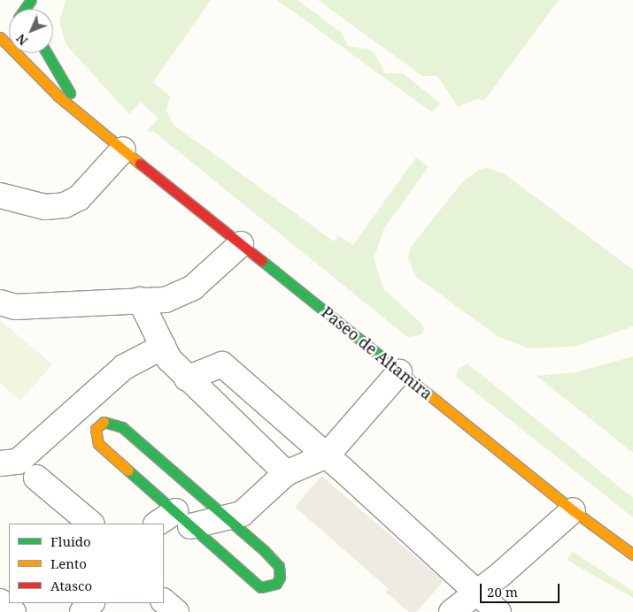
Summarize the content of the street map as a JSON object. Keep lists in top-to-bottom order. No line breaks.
{"streets":{"main road":["Paseo de Altamira"]},"legend":["Fluido","Lento","Atasco"],"scale_bar":"20 m","north":"bottom left"}
